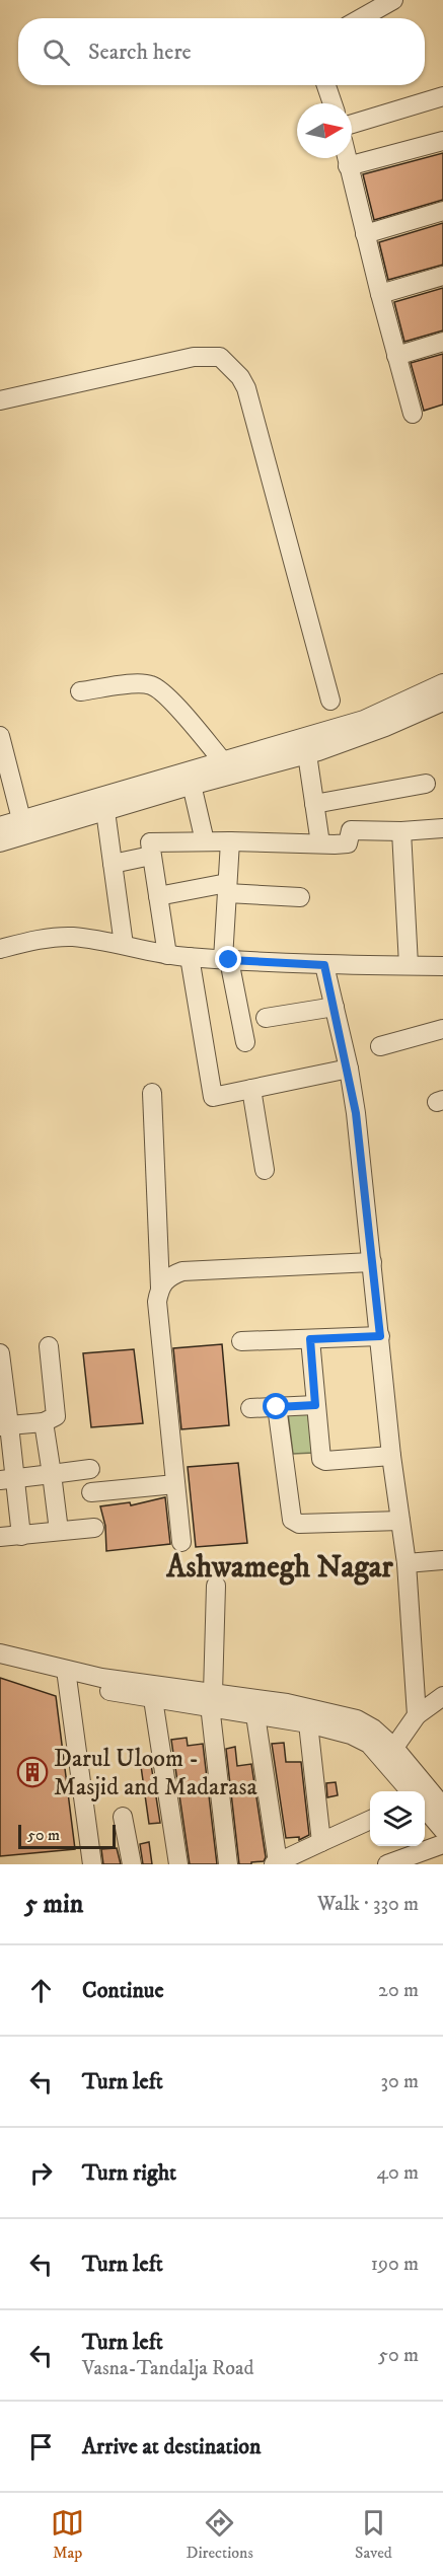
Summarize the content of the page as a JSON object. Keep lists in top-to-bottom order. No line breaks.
{"districts":["Ashwamegh Nagar"],"places":{"building":["Darul Uloom - Masjid and Madarasa"]},"scale_bar":"50 m","north":"right","page":{"search":"Search here","scale":"50 m","heading":["5 min","Walk · 330 m"],"list":[["Continue","20 m"],["Turn left","30 m"],["Turn right","40 m"],["Turn left","190 m"],["Turn left","Vasna-Tandalja Road","50 m"],"Arrive at destination"],"nav":["Map","Directions","Saved"]}}
